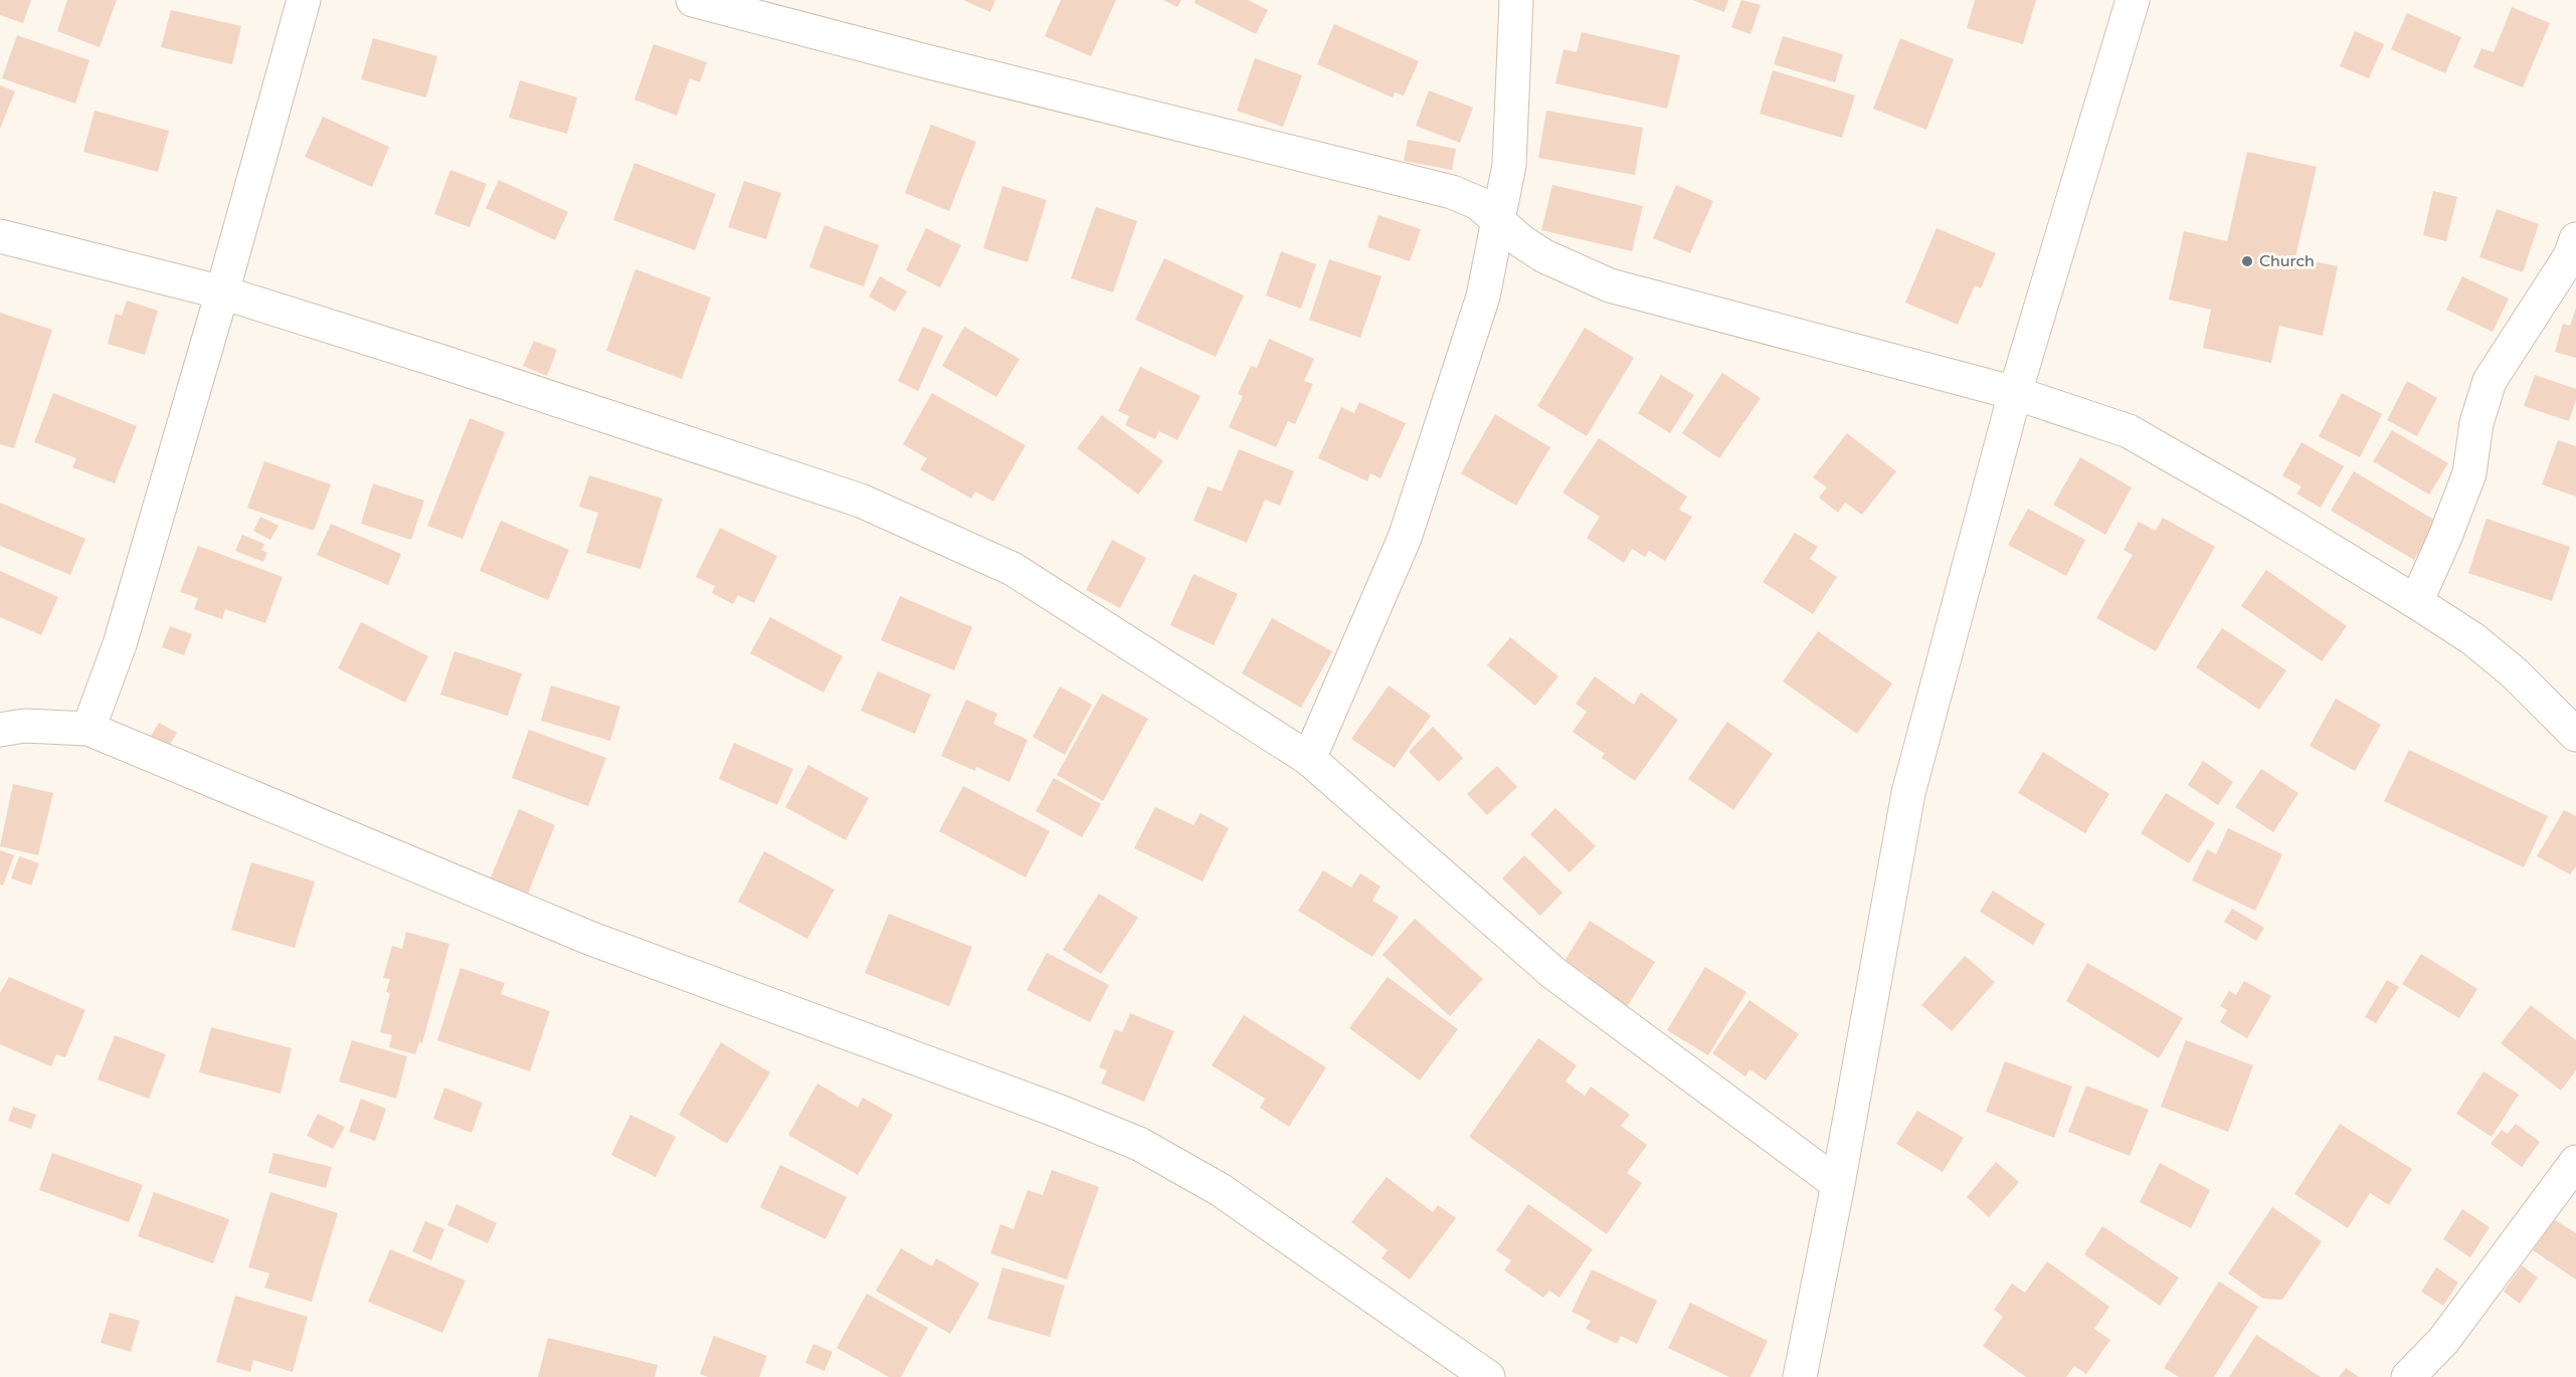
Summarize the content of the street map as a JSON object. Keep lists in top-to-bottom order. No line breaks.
{"places":["Church"]}
